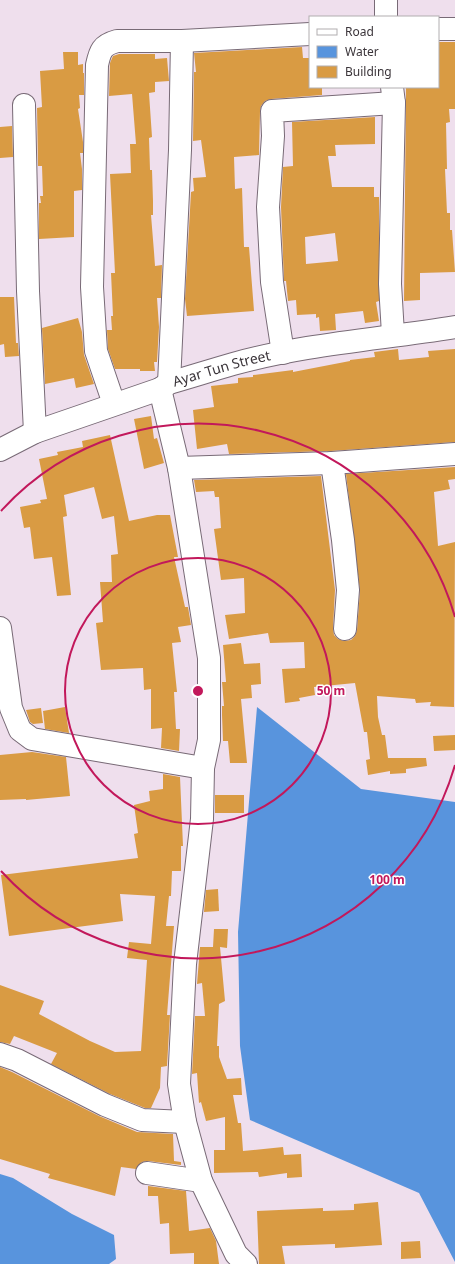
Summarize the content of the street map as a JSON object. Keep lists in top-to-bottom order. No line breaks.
{"streets":{"street":["Ayar Tun Street"]},"legend":["Road","Water","Building"],"rings":["50 m","100 m"]}
